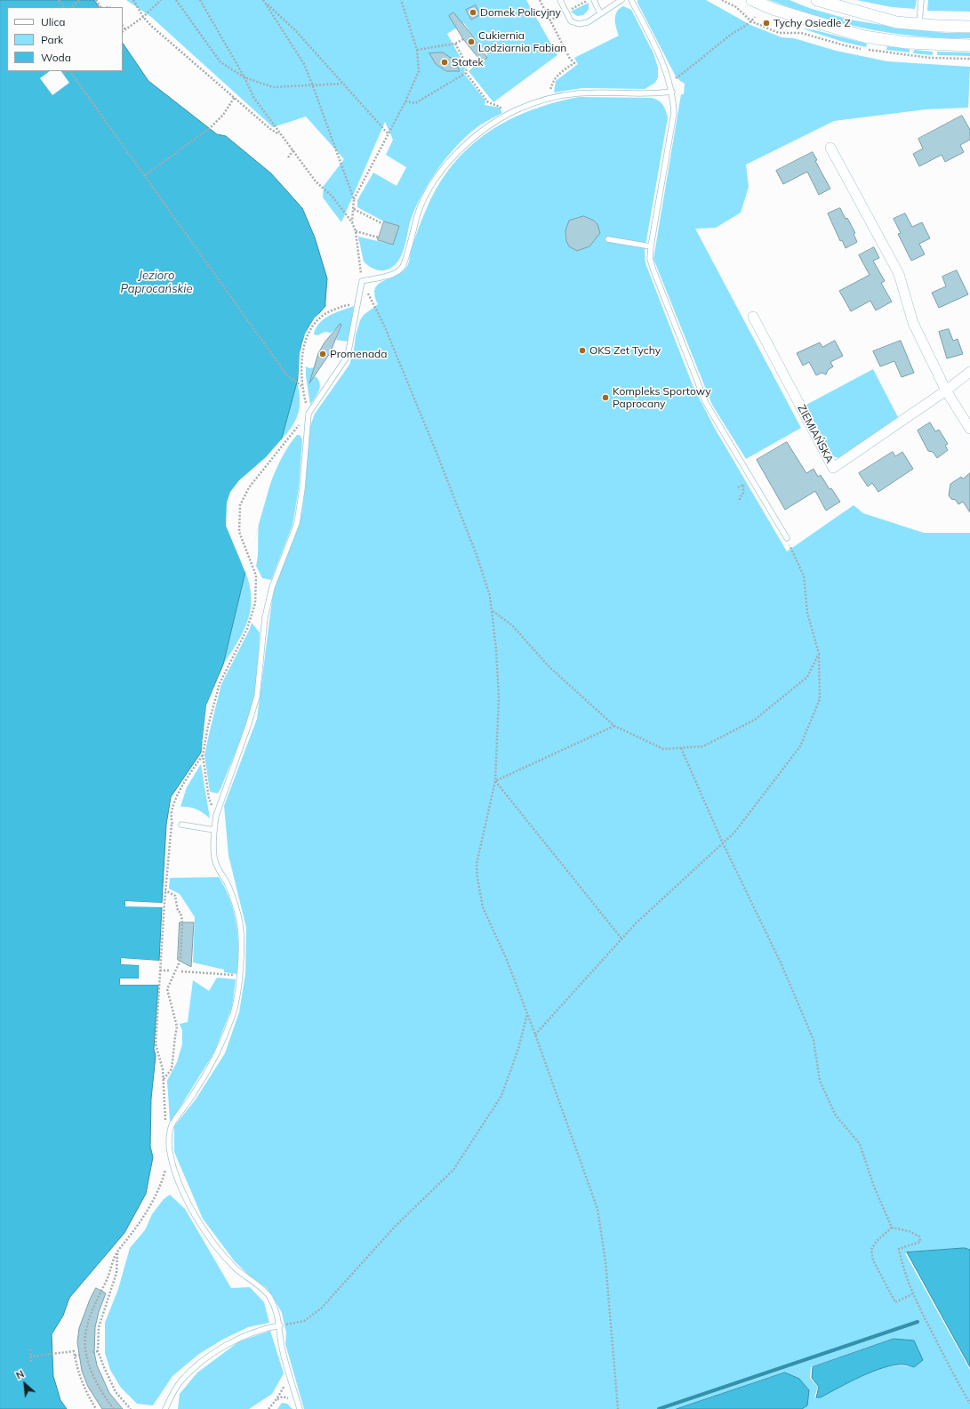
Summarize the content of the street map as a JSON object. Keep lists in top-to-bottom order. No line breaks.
{"streets":{"street":["ZIEMIAŃSKA"]},"water":["Jezioro Paprocańskie"],"places":["Domek Policyjny","Tychy Osiedle Z","Cukiernia Lodziarnia Fabian","Statek","OKS Zet Tychy","Promenada","Kompleks Sportowy Paprocany"],"legend":["Ulica","Park","Woda"],"north":"top left"}
